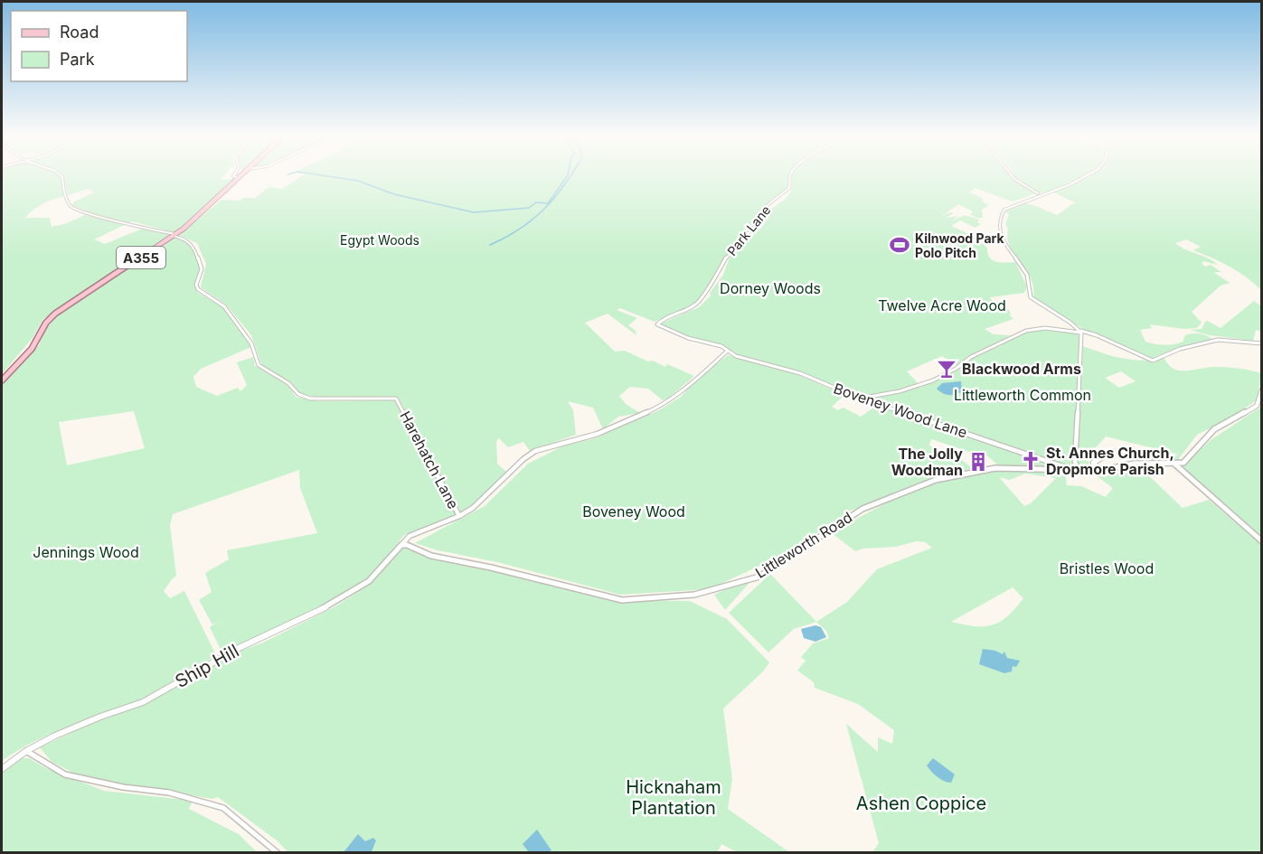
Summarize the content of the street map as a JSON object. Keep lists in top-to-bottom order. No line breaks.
{"streets":{"main road":["A355"],"street":["Park Lane","Boveney Wood Lane","Harehatch Lane","Littleworth Road","Ship Hill"]},"crossings":[["Park Lane","Boveney Wood Lane"],["A355","Harehatch Lane"],["Boveney Wood Lane","Littleworth Road"],["Littleworth Road","Ship Hill"]],"parks":["Egypt Woods","Dorney Woods","Twelve Acre Wood","Littleworth Common","Boveney Wood","Jennings Wood","Bristles Wood","Hicknaham Plantation","Ashen Coppice"],"places":{"sports":["Kilnwood Park Polo Pitch"],"bar":["Blackwood Arms"],"church":["St. Annes Church, Dropmore Parish"],"building":["The Jolly Woodman"]},"legend":["Road","Park"]}
